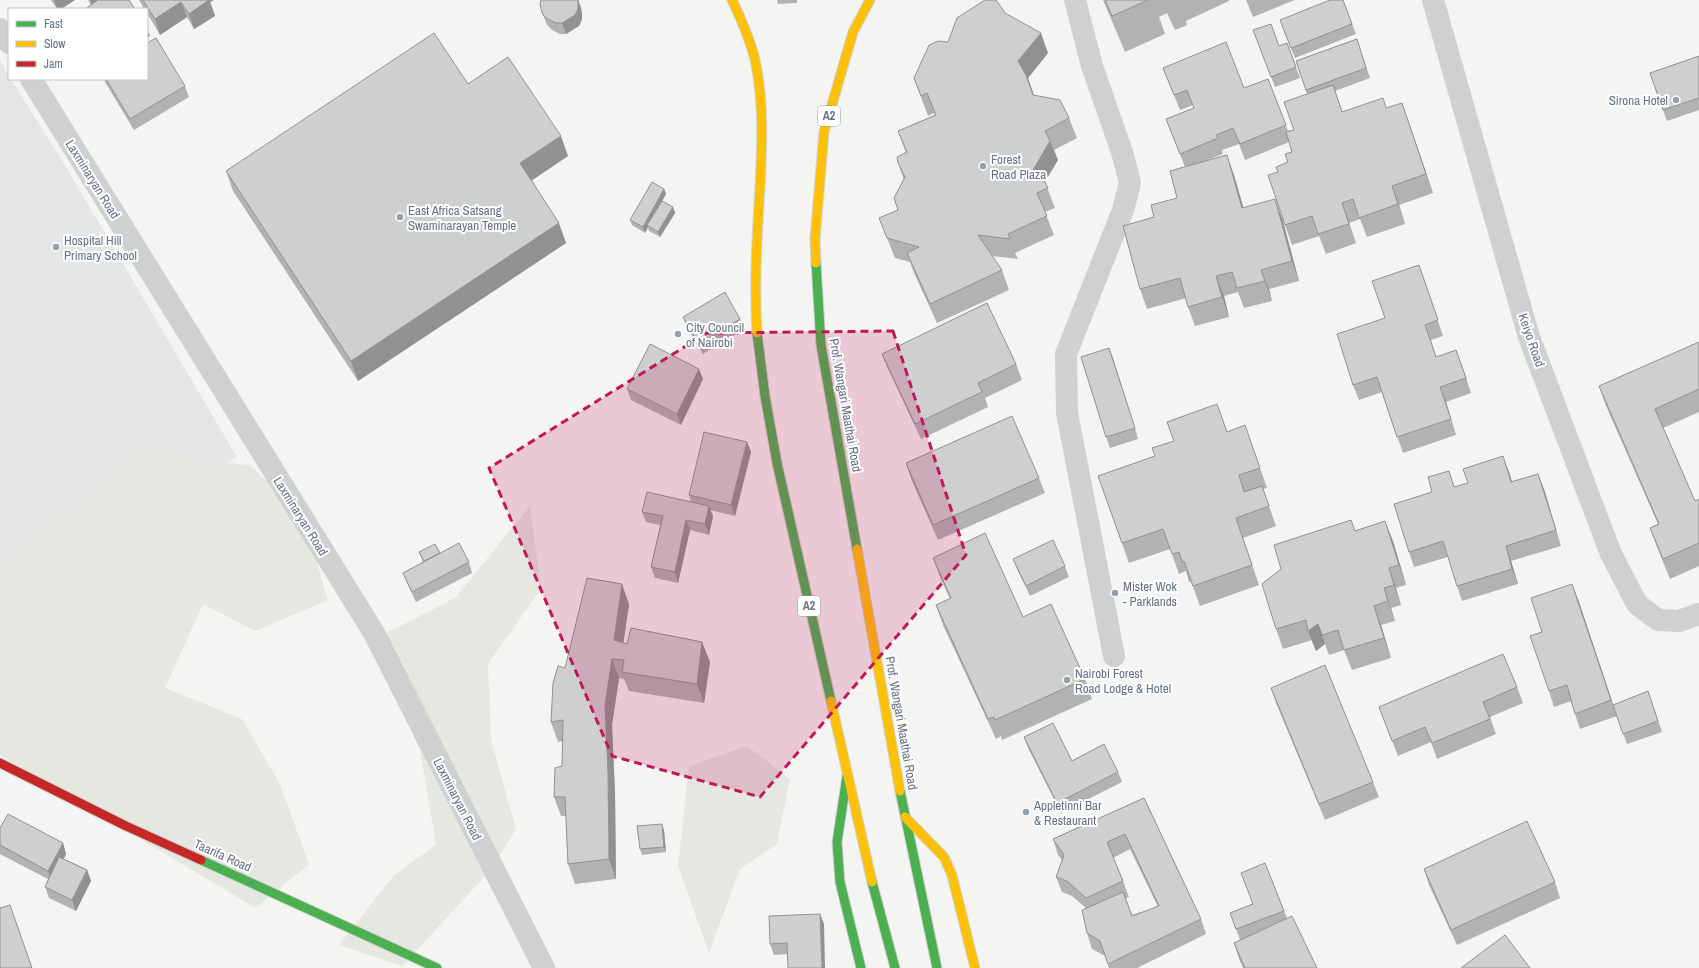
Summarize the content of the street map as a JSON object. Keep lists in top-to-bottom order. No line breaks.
{"streets":{"main road":["A2","Prof. Wangari Maathai Road","Taarifa Road"],"street":["Laxminaryan Road","Keiyo Road"]},"places":["Sirona Hotel","Forest Road Plaza","East Africa Satsang Swaminarayan Temple","Hospital Hill Primary School","City Council of Nairobi","Mister Wok - Parklands","Nairobi Forest Road Lodge & Hotel","Appletinni Bar & Restaurant"],"legend":["Fast","Slow","Jam"]}
